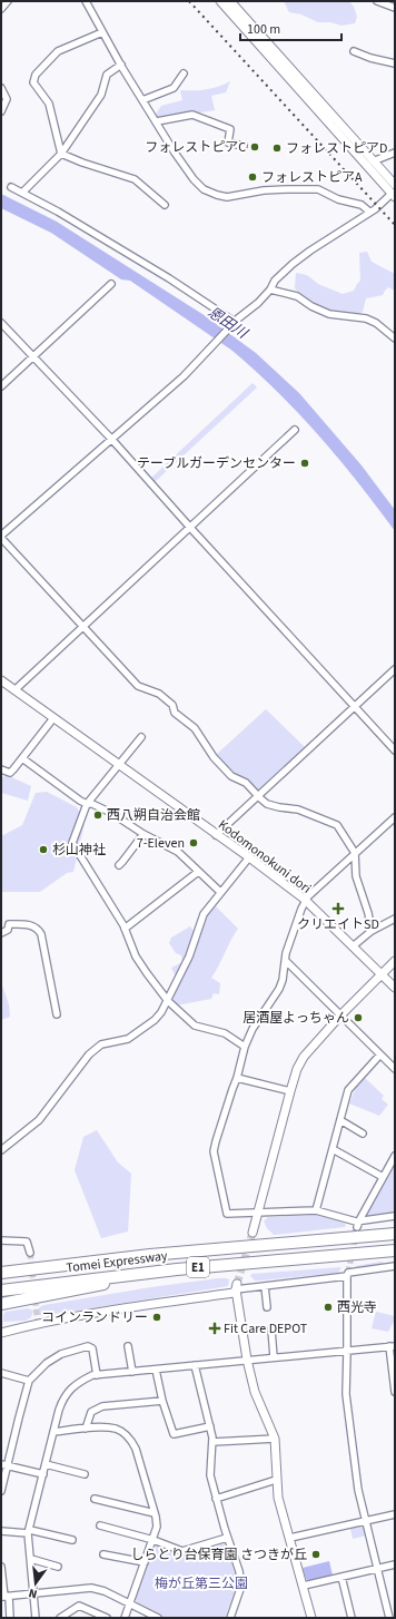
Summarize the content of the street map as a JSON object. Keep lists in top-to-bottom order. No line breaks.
{"streets":{"highway":["Tomei Expressway","E1"],"street":["Kodomonokuni dori"]},"water":["恩田川"],"parks":["梅が丘第三公園"],"places":{"other":["フォレストピアC","フォレストピアD","フォレストピアA","テーブルガーデンセンター","西八朔自治会館","7-Eleven","杉山神社","居酒屋よっちゃん","西光寺","コインランドリー","しらとり台保育園 さつきが丘"],"health":["クリエイトSD","Fit Care DEPOT"]},"scale_bar":"100 m","north":"bottom"}
